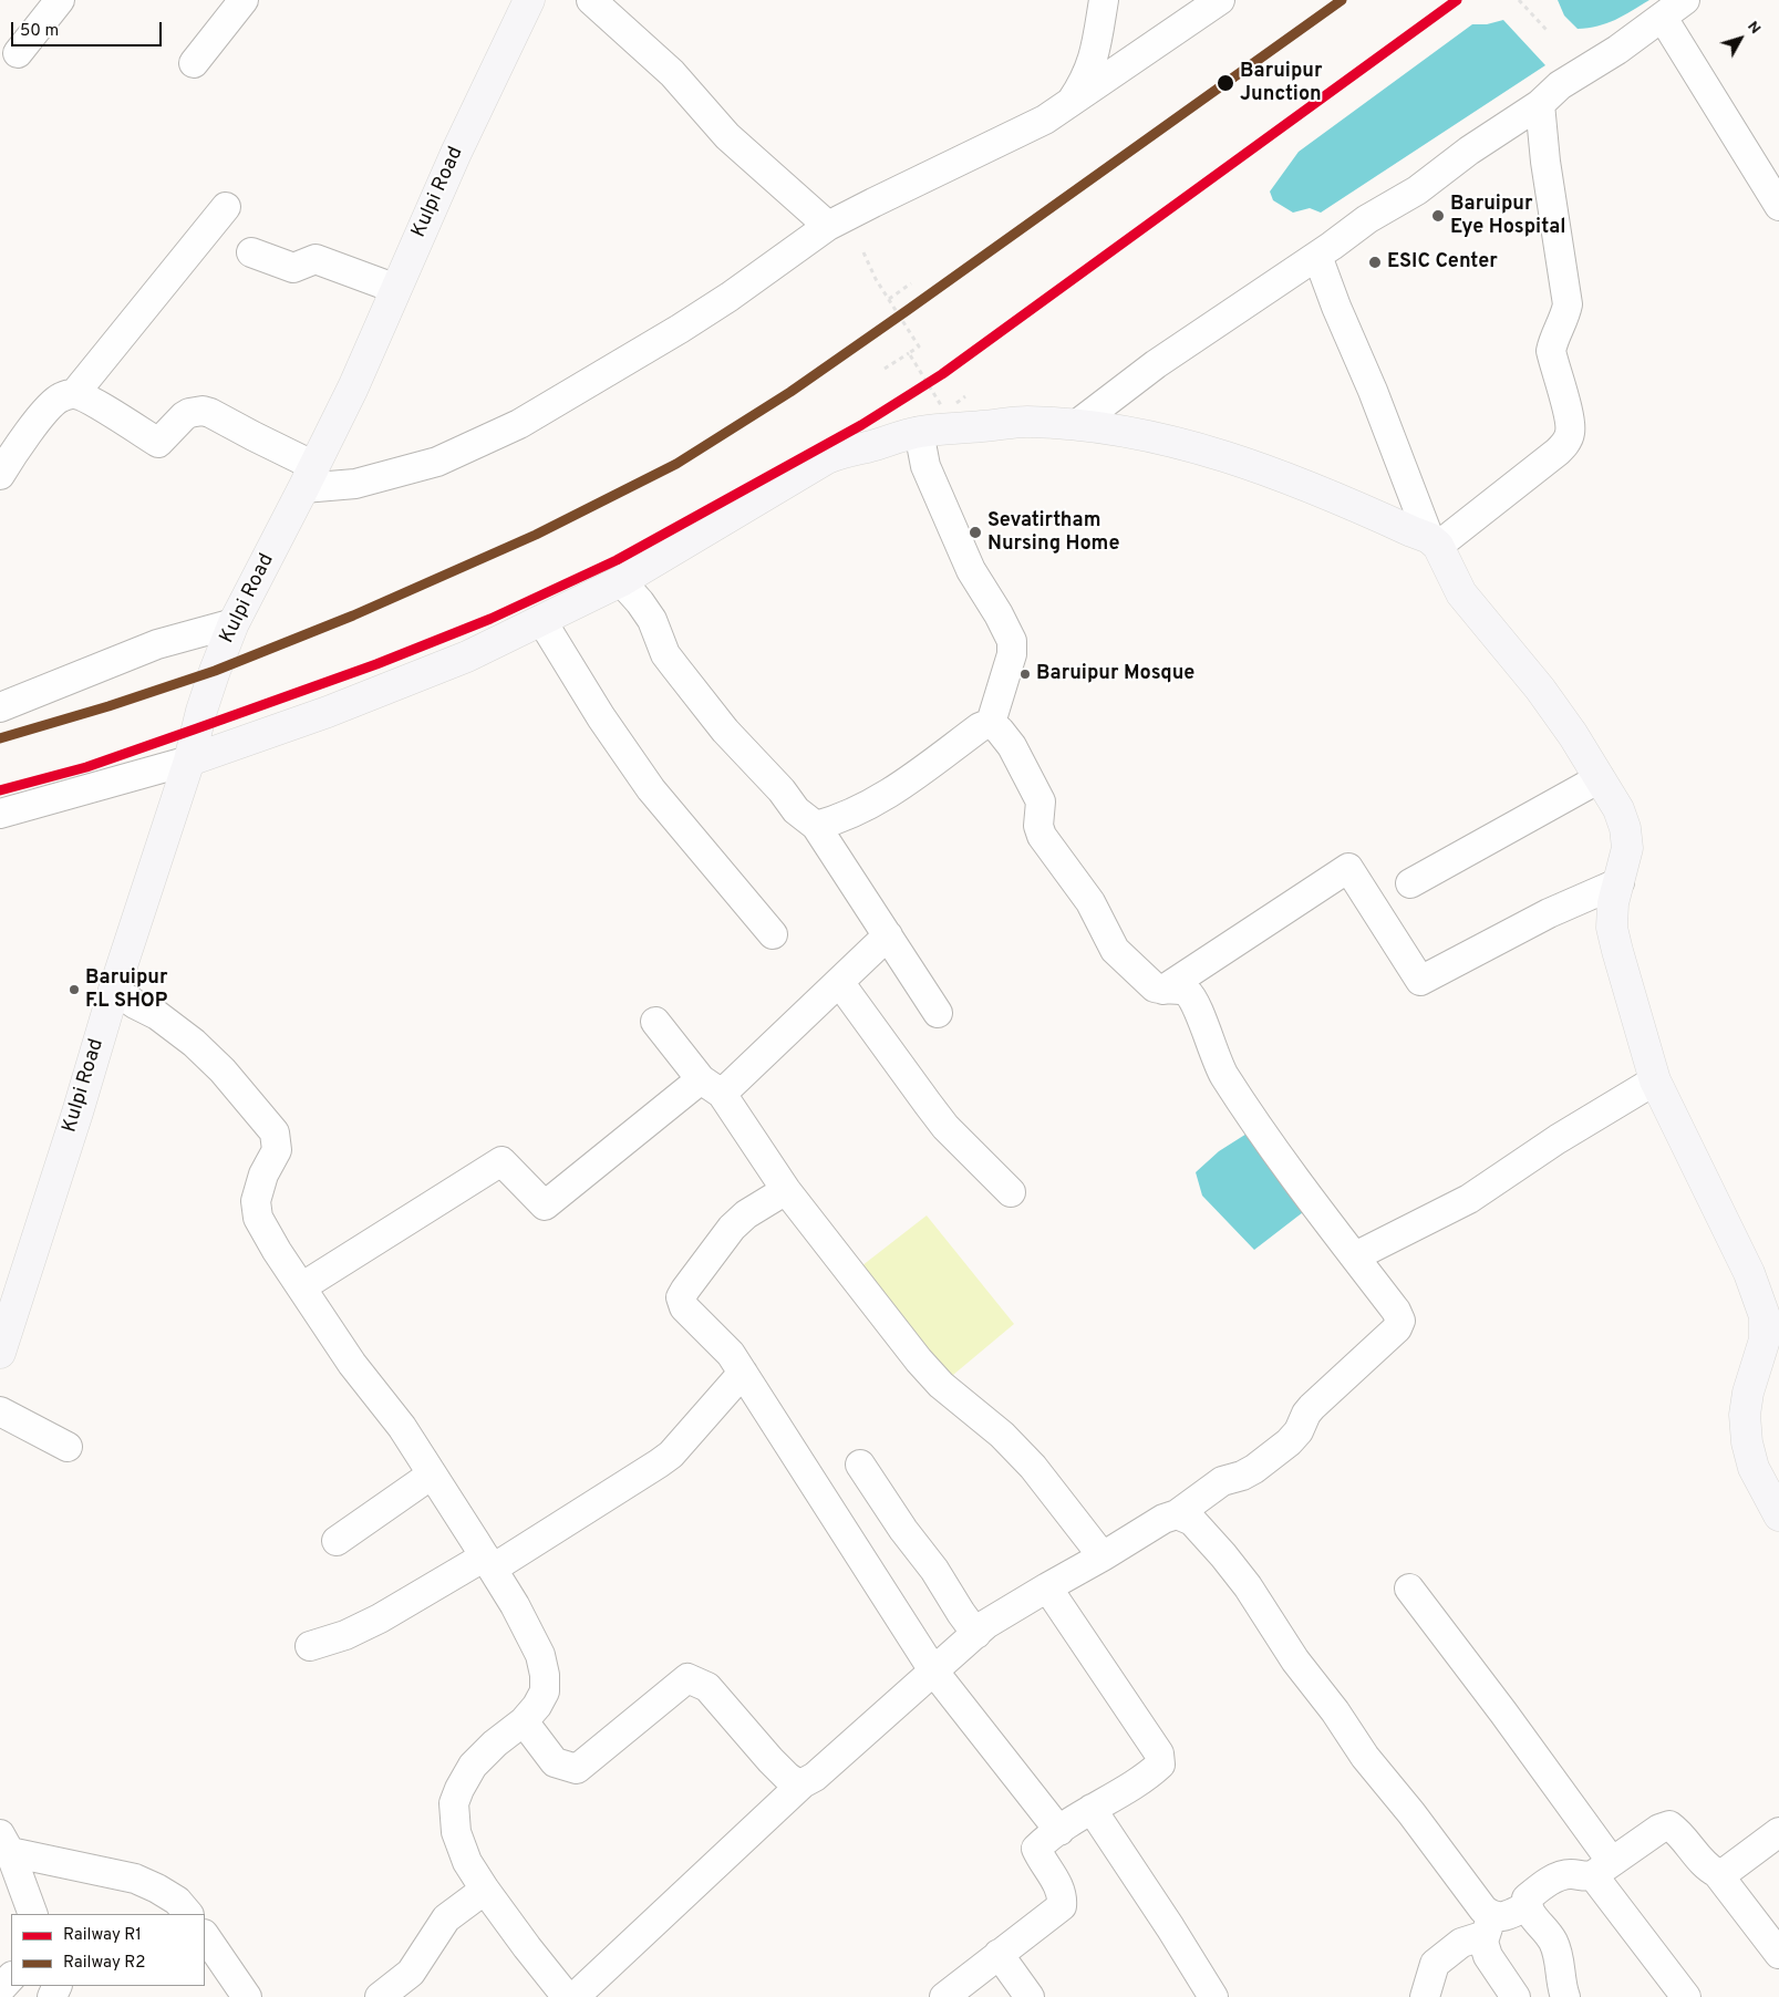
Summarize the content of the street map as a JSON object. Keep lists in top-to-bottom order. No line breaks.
{"streets":{"main road":["Kulpi Road"]},"places":["Baruipur Junction","Baruipur Eye Hospital","ESIC Center","Sevatirtham Nursing Home","Baruipur Mosque","Baruipur F.L SHOP"],"lines":["rail line R1","rail line R2"],"legend":["Railway R1","Railway R2"],"scale_bar":"50 m","north":"top right"}
